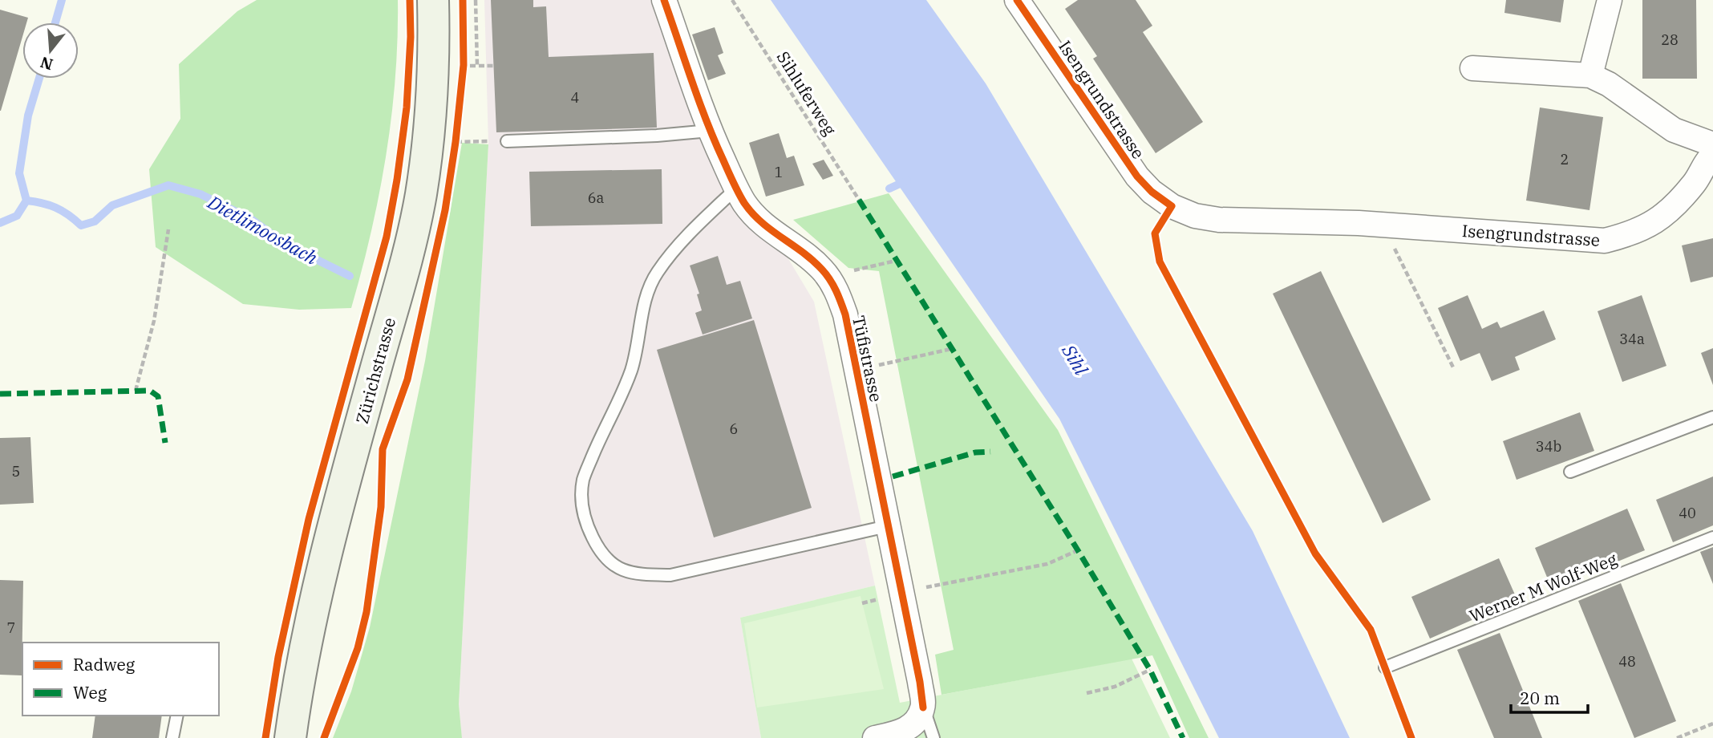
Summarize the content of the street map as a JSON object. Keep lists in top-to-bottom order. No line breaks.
{"streets":{"main road":["Zürichstrasse"],"street":["Isengrundstrasse","Tüfistrasse"],"lane":["Werner M Wolf-Weg"],"path":["Sihluferweg"]},"water":["Dietlimoosbach","Sihl"],"house_numbers":["28","4","2","1","6a","34a","6","34b","5","40","7","48"],"legend":["Radweg","Weg"],"scale_bar":"20 m","north":"bottom"}
